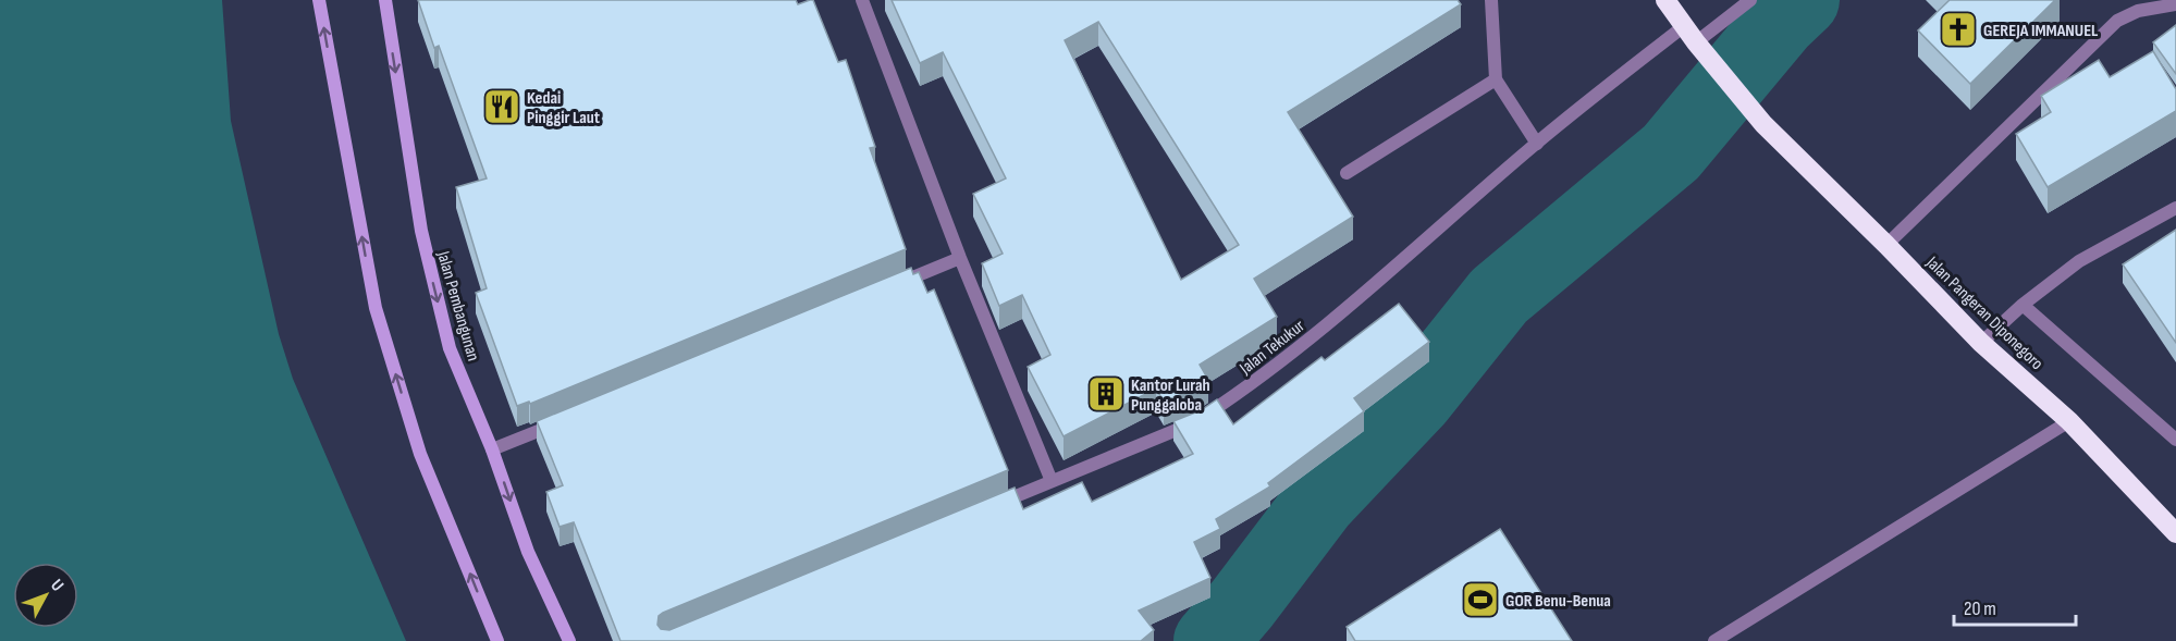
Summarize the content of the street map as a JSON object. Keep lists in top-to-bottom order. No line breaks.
{"streets":{"highway":["Jalan Pangeran Diponegoro"],"main road":["Jalan Pembangunan"],"street":["Jalan Tekukur"]},"crossings":[["Jalan Pangeran Diponegoro","Jalan Tekukur"]],"places":{"church":["GEREJA IMMANUEL"],"restaurant":["Kedai Pinggir Laut"],"building":["Kantor Lurah Punggaloba"],"sports":["GOR Benu-Benua"]},"scale_bar":"20 m","north":"top right"}
